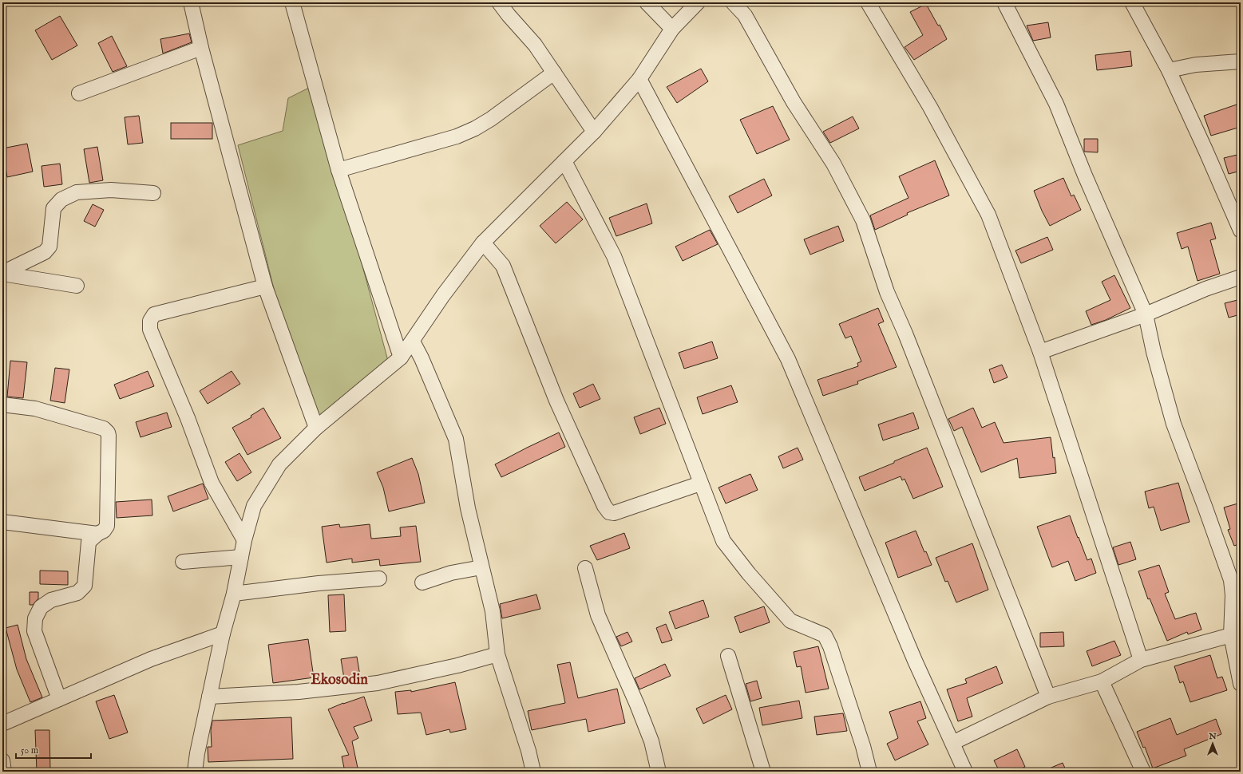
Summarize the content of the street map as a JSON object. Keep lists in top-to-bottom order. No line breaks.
{"districts":["Ekosodin"],"scale_bar":"50 m","north":"top"}
